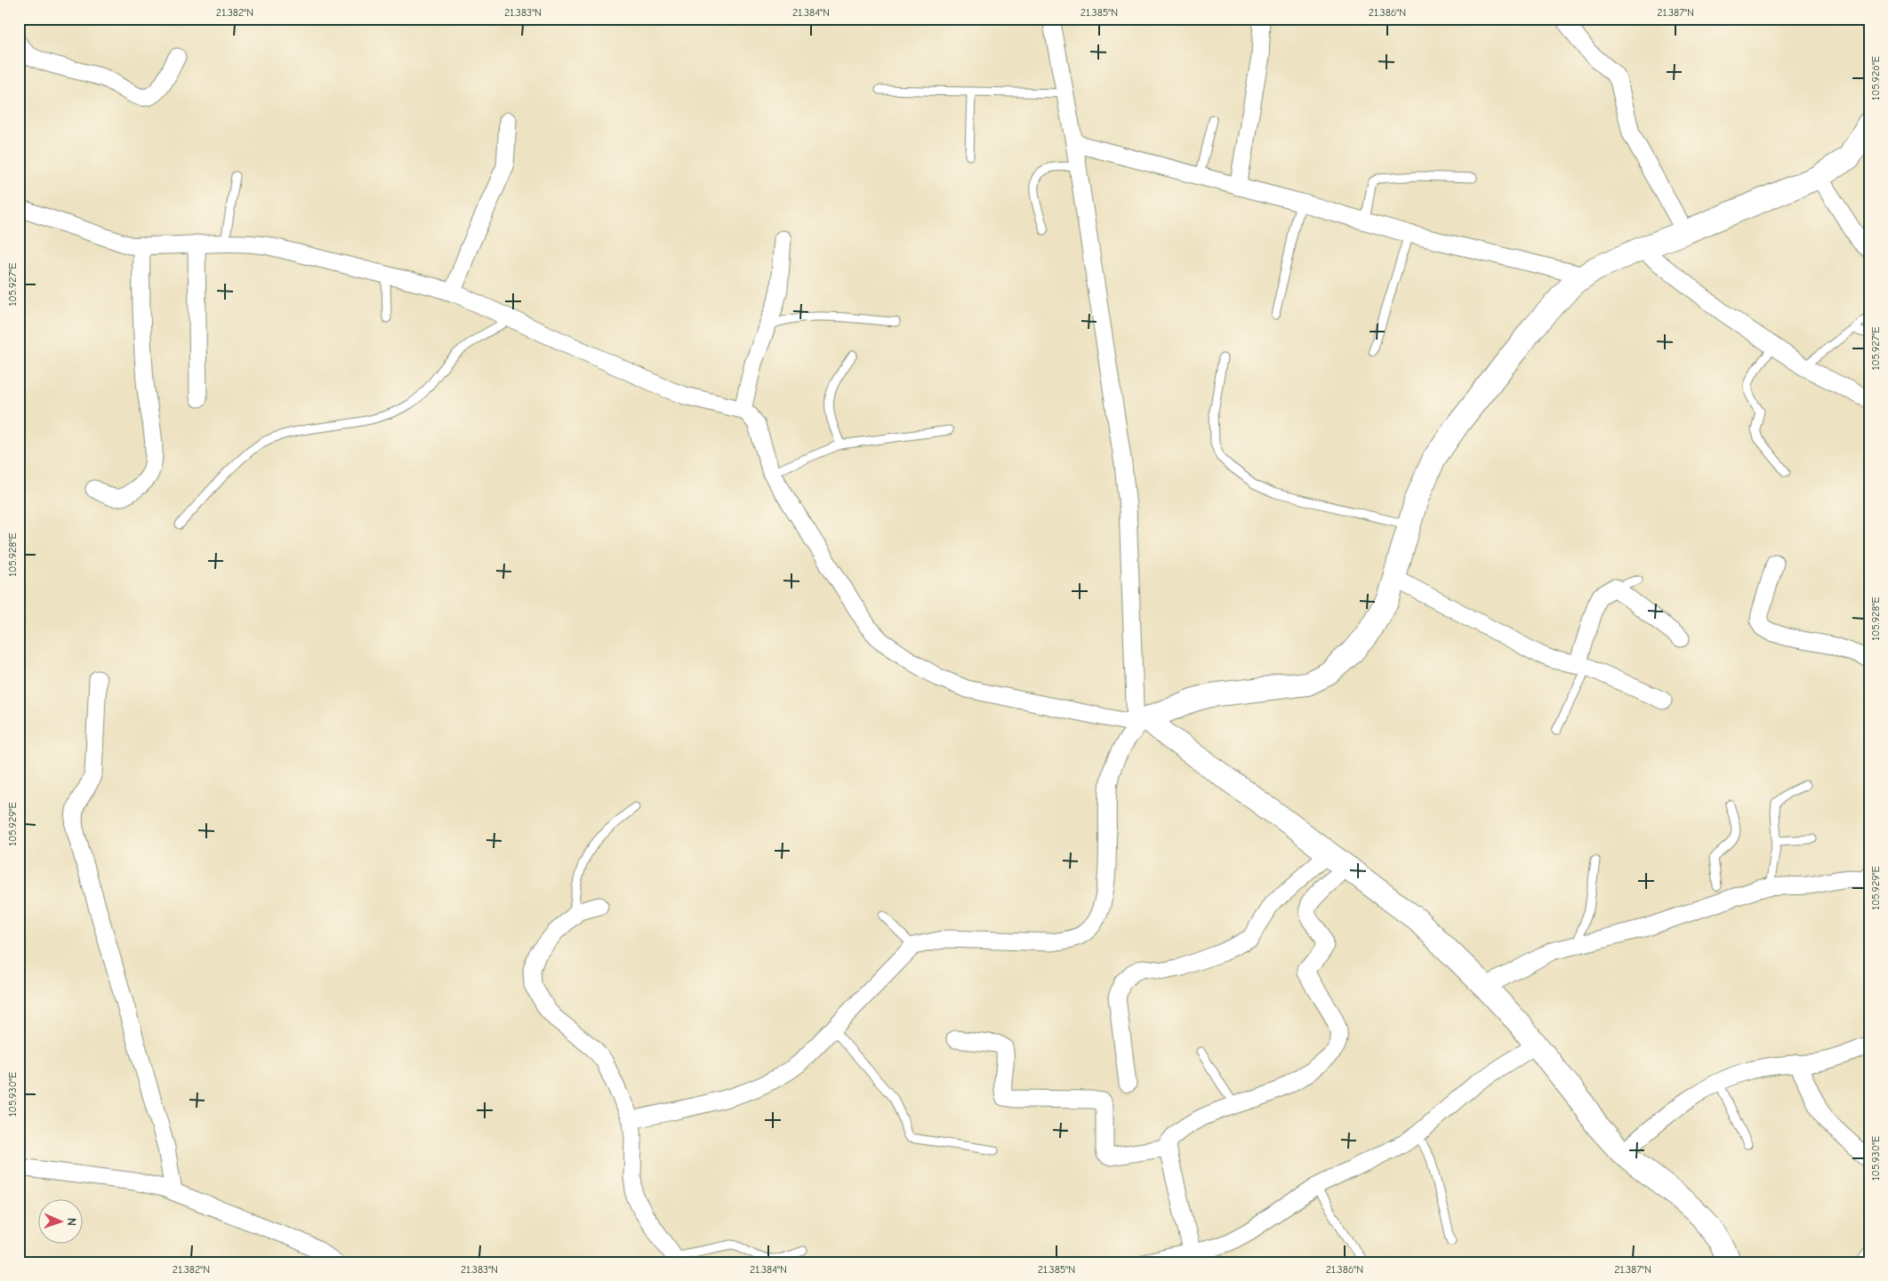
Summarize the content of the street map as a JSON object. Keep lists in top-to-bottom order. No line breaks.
{"north":"right","coordinates":["21.382°N","21.383°N","21.384°N","21.385°N","21.386°N","21.387°N","105.926°E","105.927°E","105.928°E","105.929°E","105.930°E"]}
